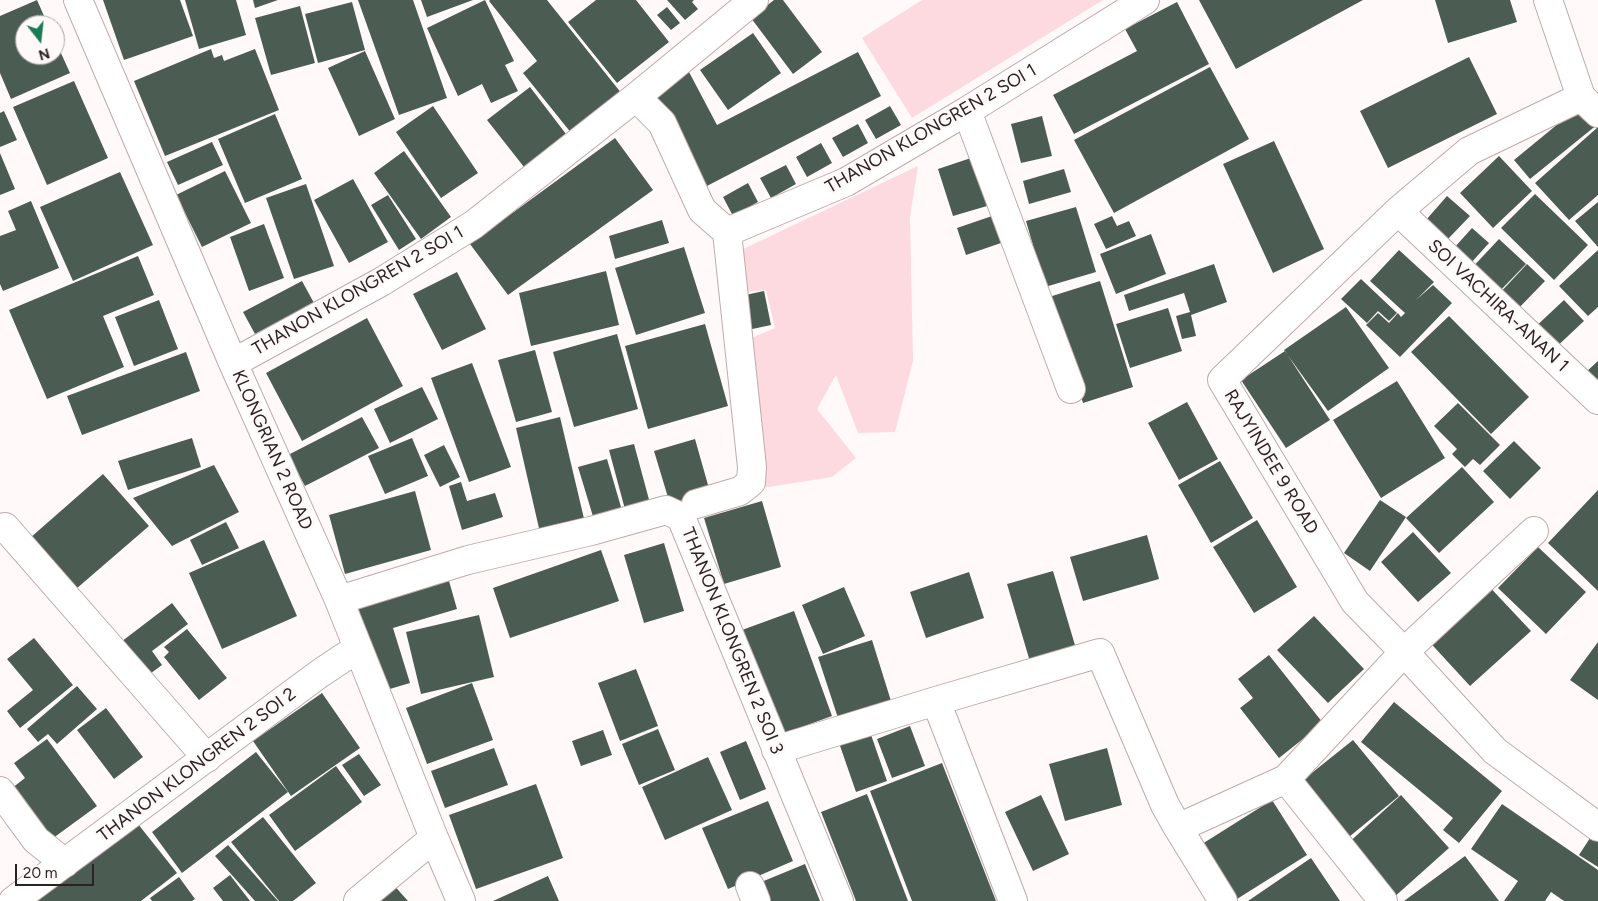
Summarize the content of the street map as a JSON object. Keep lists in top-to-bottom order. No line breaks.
{"streets":{"street":["THANON KLONGREN 2 SOI 1","SOI VACHIRA-ANAN 1","KLONGRIAN 2 ROAD","RAJYINDEE 9 ROAD","THANON KLONGREN 2 SOI 3","THANON KLONGREN 2 SOI 2"]},"crossings":[["THANON KLONGREN 2 SOI 1","KLONGRIAN 2 ROAD"],["SOI VACHIRA-ANAN 1","RAJYINDEE 9 ROAD"],["KLONGRIAN 2 ROAD","THANON KLONGREN 2 SOI 3"],["KLONGRIAN 2 ROAD","THANON KLONGREN 2 SOI 2"]],"scale_bar":"20 m","north":"bottom"}
